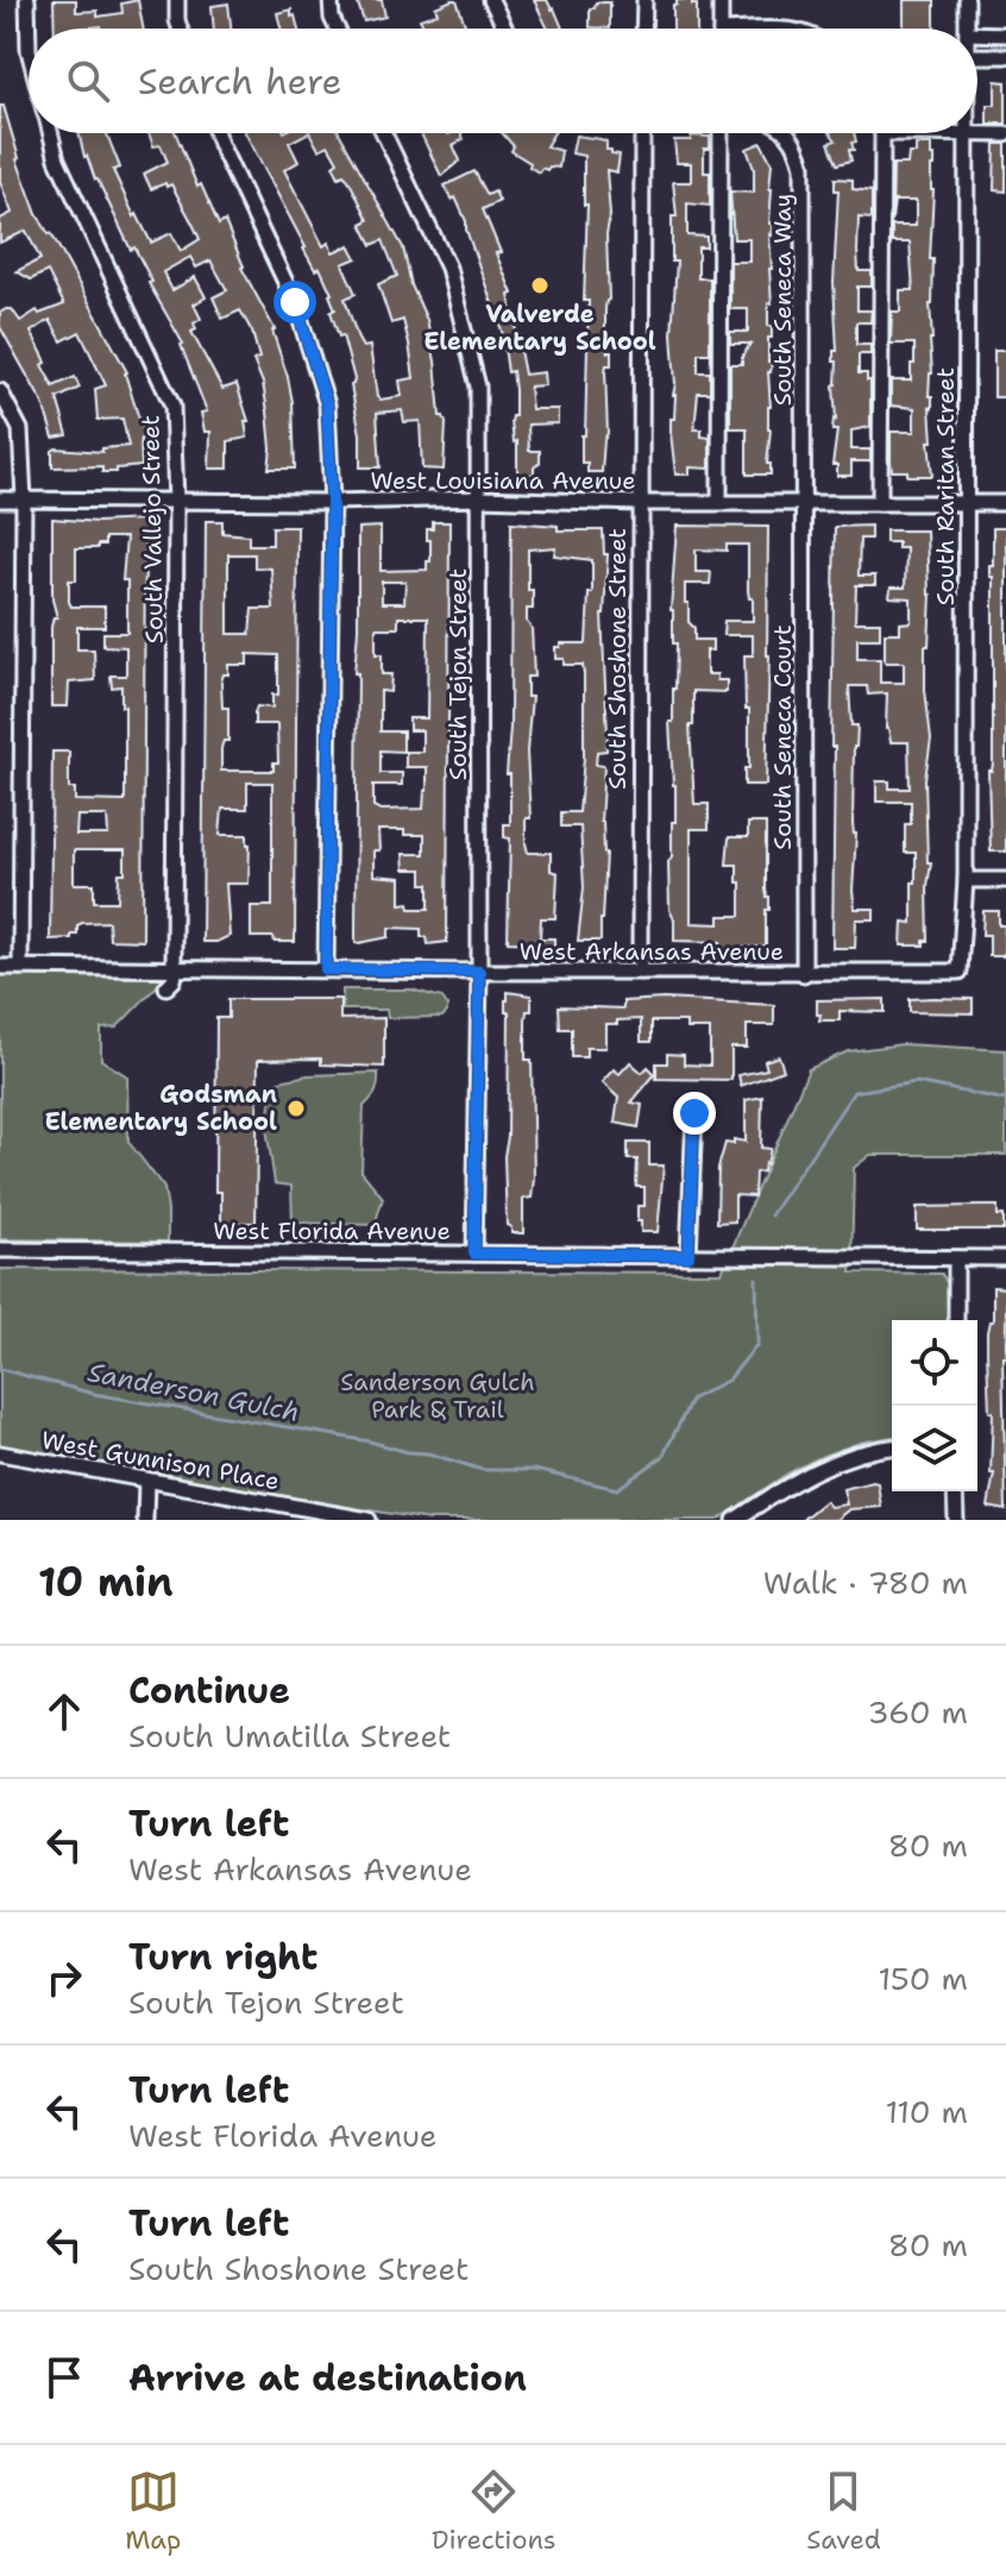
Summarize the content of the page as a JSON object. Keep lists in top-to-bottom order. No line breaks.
{"streets":{"street":["South Seneca Way","West Louisiana Avenue","South Raritan Street","South Vallejo Street","South Shoshone Street","South Tejon Street","South Seneca Court","West Arkansas Avenue","West Florida Avenue","West Gunnison Place"]},"crossings":[["South Seneca Way","West Louisiana Avenue"],["South Seneca Way","South Seneca Court"],["West Louisiana Avenue","South Raritan Street"],["West Louisiana Avenue","South Vallejo Street"],["West Louisiana Avenue","South Shoshone Street"],["West Louisiana Avenue","South Tejon Street"],["West Louisiana Avenue","South Seneca Court"],["South Raritan Street","West Arkansas Avenue"],["South Vallejo Street","West Arkansas Avenue"],["South Shoshone Street","West Arkansas Avenue"],["South Tejon Street","West Arkansas Avenue"],["South Tejon Street","West Florida Avenue"],["South Seneca Court","West Arkansas Avenue"]],"water":["Sanderson Gulch"],"parks":["Sanderson Gulch Park & Trail"],"places":["Valverde Elementary School","Godsman Elementary School"],"page":{"search":"Search here","heading":["10 min","Walk · 780 m"],"list":[["Continue","South Umatilla Street","360 m"],["Turn left","West Arkansas Avenue","80 m"],["Turn right","South Tejon Street","150 m"],["Turn left","West Florida Avenue","110 m"],["Turn left","South Shoshone Street","80 m"],"Arrive at destination"],"nav":["Map","Directions","Saved"]}}
